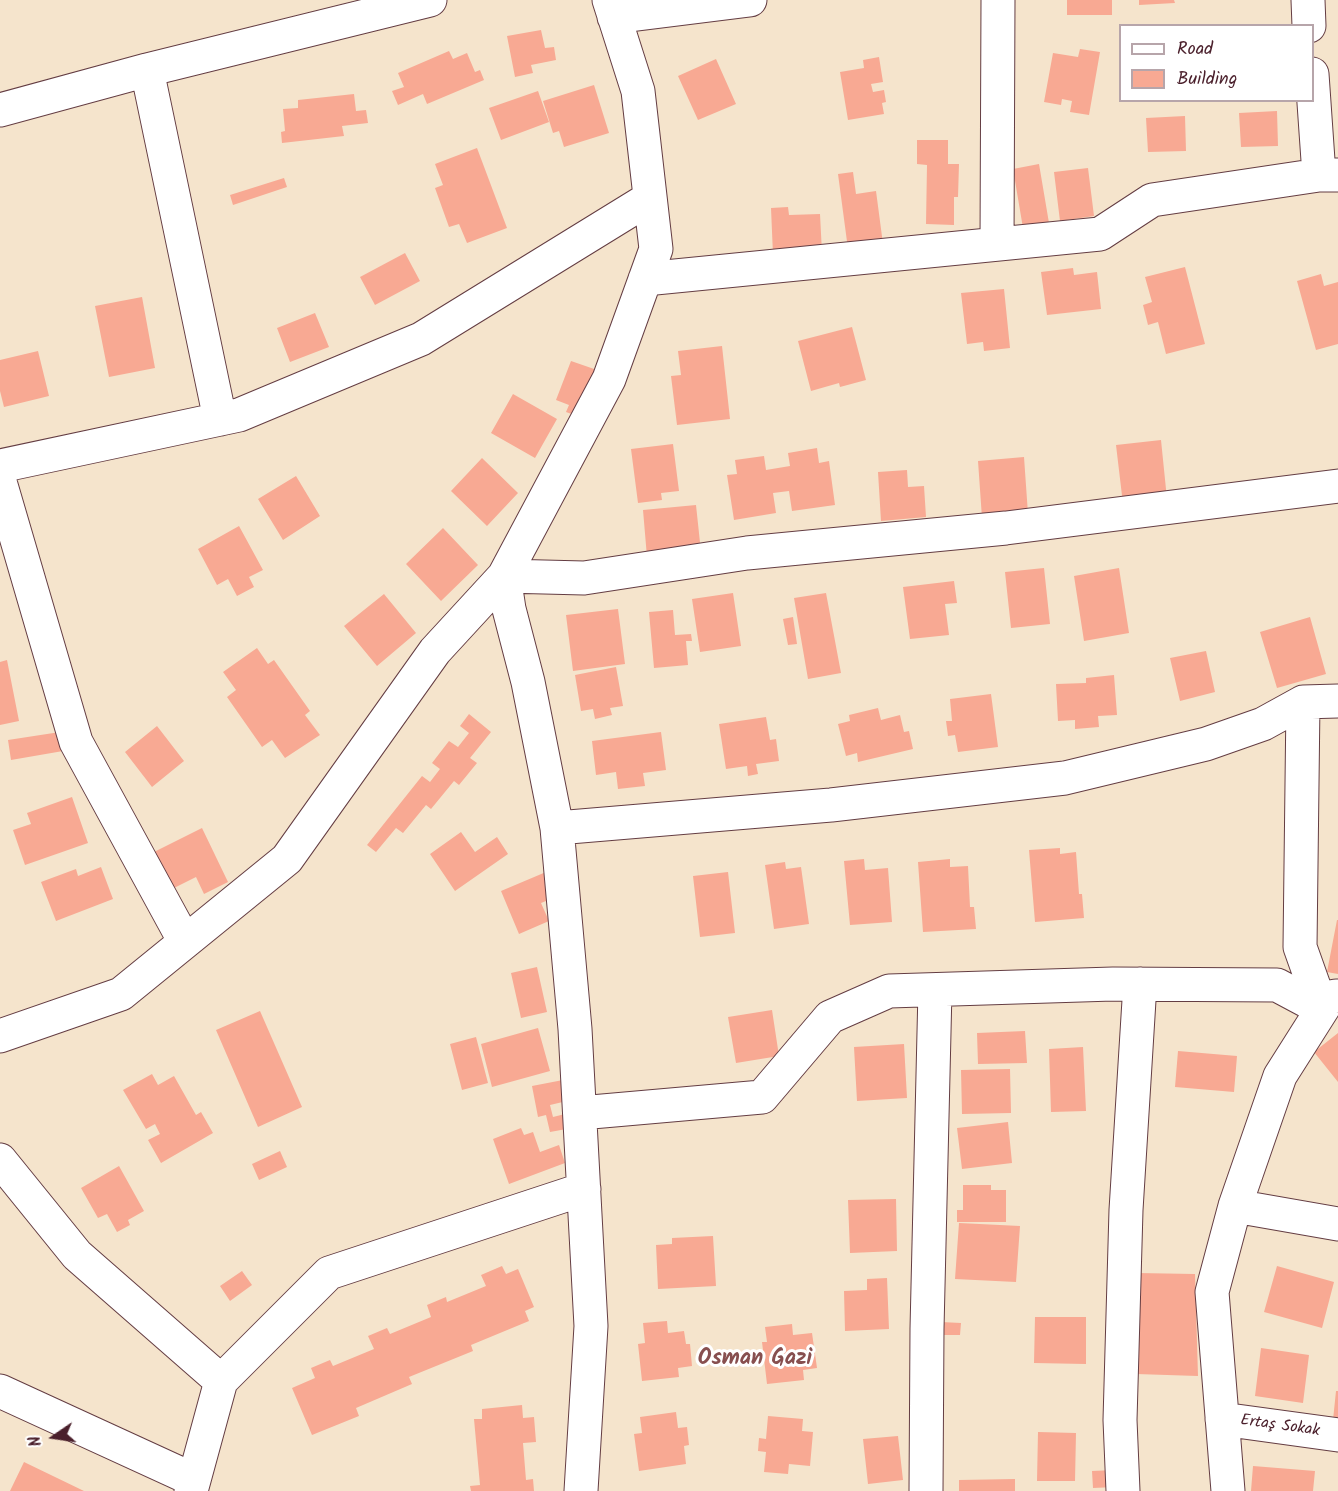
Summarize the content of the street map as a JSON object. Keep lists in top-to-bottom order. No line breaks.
{"streets":{"street":["Ertaş Sokak"]},"districts":["Osman Gazi"],"legend":["Road","Building"],"north":"left"}
